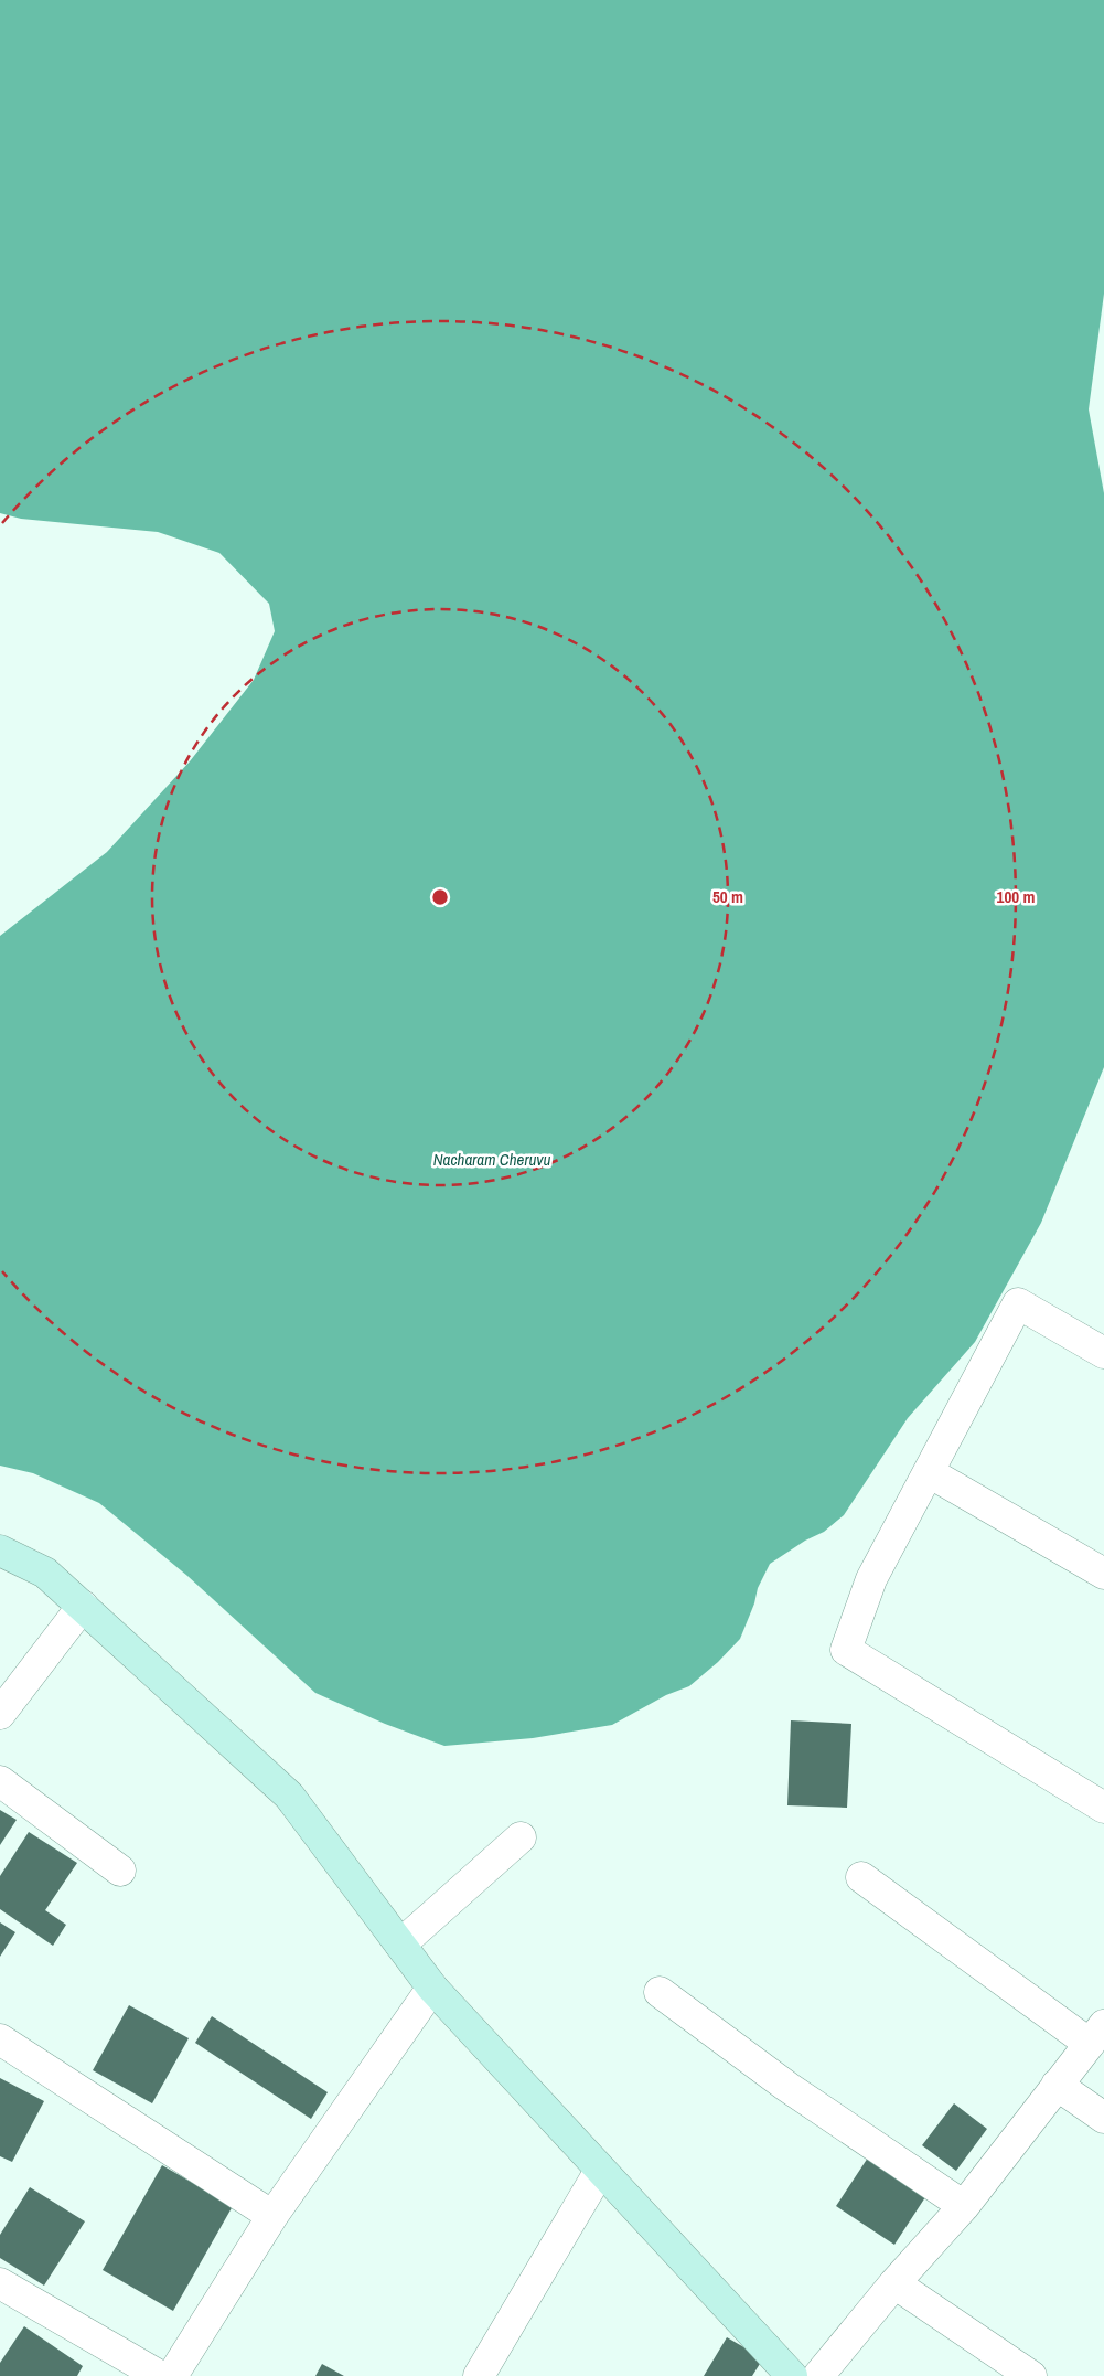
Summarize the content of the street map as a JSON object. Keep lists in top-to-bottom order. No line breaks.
{"water":["Nacharam Cheruvu"],"rings":["50 m","100 m"]}
